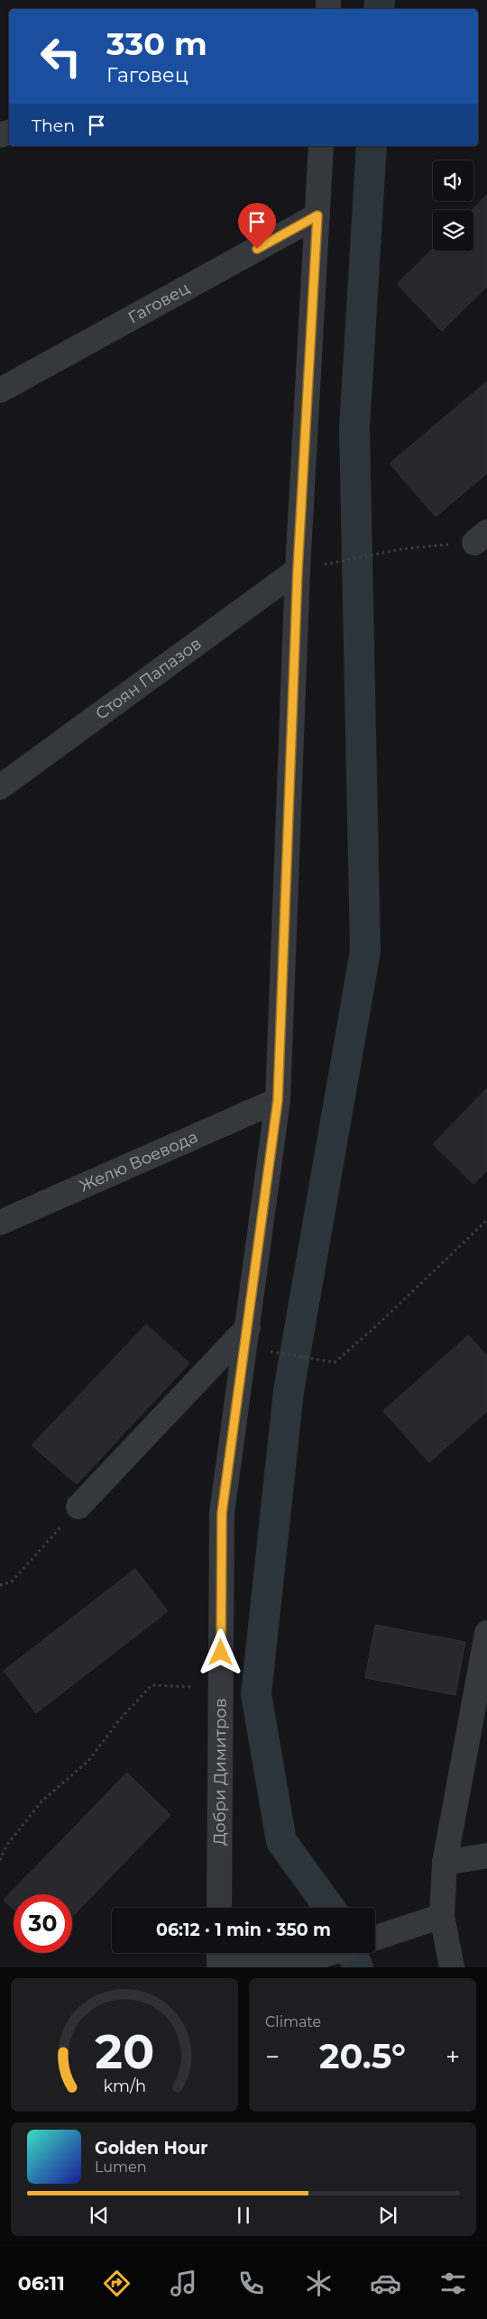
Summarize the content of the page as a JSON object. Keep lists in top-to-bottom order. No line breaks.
{"streets":{"street":["Гаговец","Стоян Папазов","Желю Воевода","Добри Димитров"]},"crossings":[["Гаговец","Добри Димитров"],["Стоян Папазов","Добри Димитров"],["Желю Воевода","Добри Димитров"]],"page":{"turn":["330 m","Гаговец"],"then":"Then","limit":"30","trip":"06:12 · 1 min · 350 m","tile":"Climate","heat":["−","20.5°","+"],"song":["Golden Hour","Lumen"],"tabs":"06:11","gauge":["20","km/h"]}}
